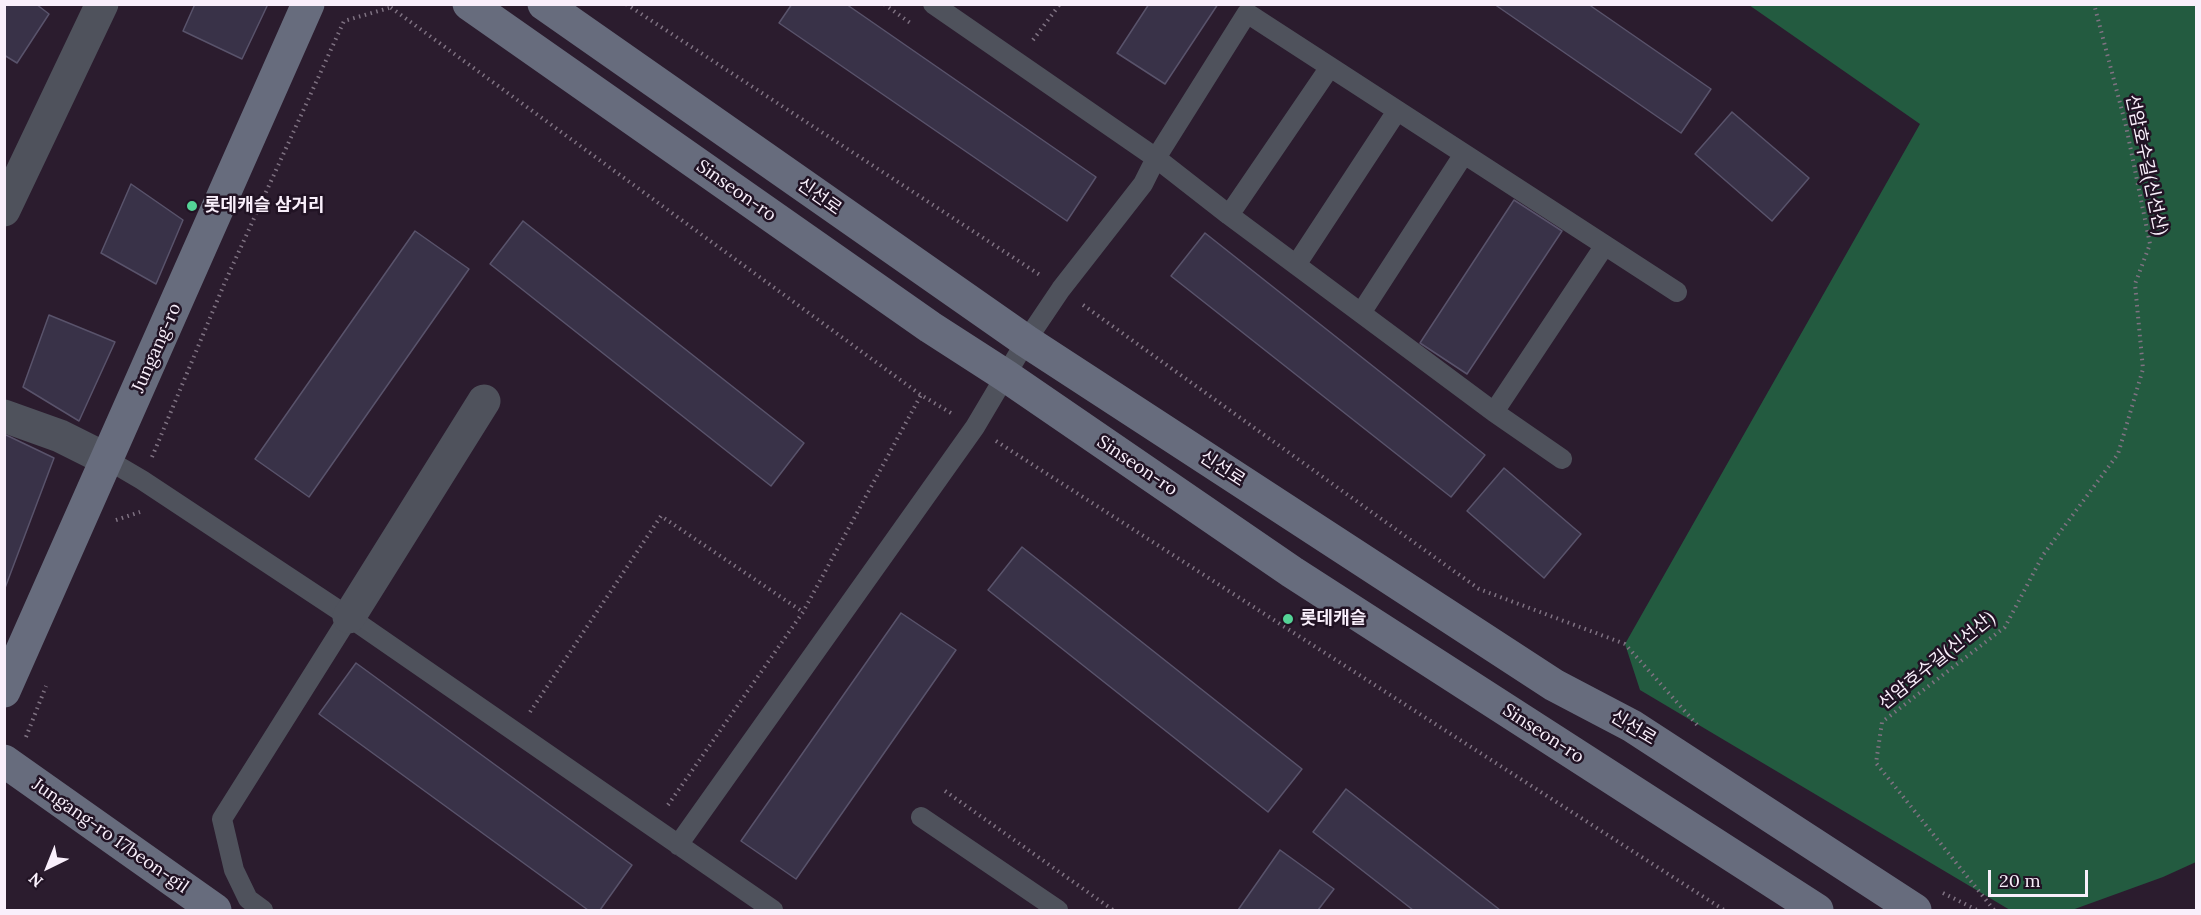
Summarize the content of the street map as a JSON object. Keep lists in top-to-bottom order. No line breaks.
{"streets":{"main road":["Sinseon-ro","신선로","Jungang-ro","Jungang-ro 17beon-gil"],"path":["선암호수길(신선산)"]},"places":["롯데캐슬 삼거리","롯데캐슬"],"scale_bar":"20 m","north":"bottom left"}
